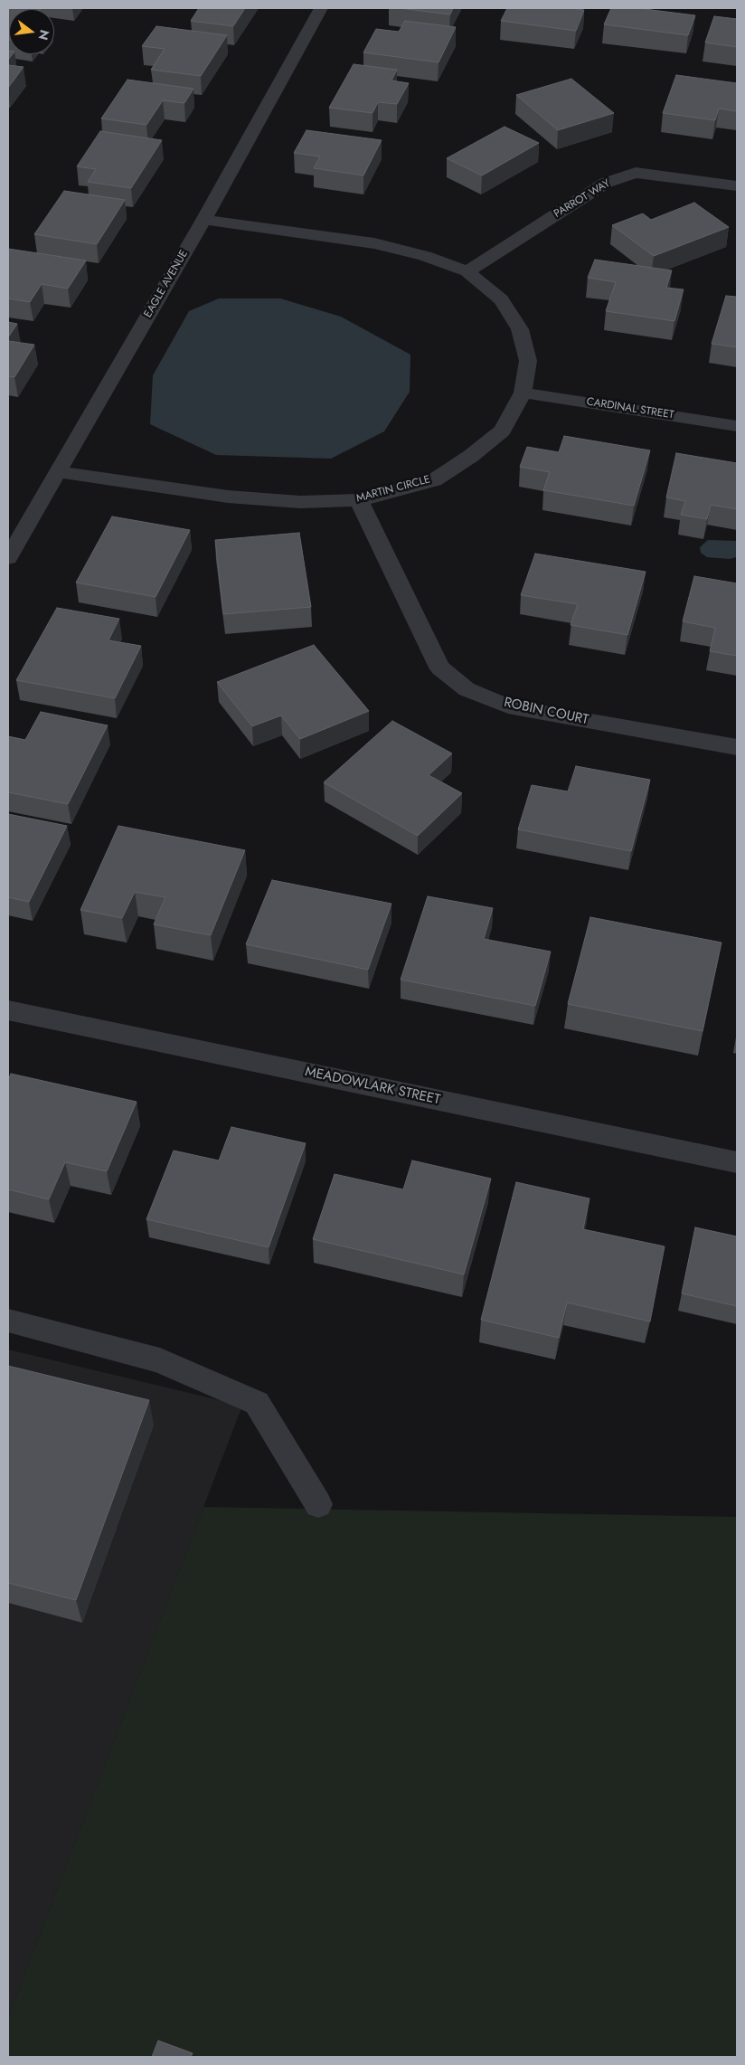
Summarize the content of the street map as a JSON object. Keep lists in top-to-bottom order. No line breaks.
{"streets":{"street":["PARROT WAY","EAGLE AVENUE","CARDINAL STREET","MARTIN CIRCLE","ROBIN COURT","MEADOWLARK STREET"]},"crossings":[["PARROT WAY","MARTIN CIRCLE"],["EAGLE AVENUE","MARTIN CIRCLE"],["CARDINAL STREET","MARTIN CIRCLE"],["MARTIN CIRCLE","ROBIN COURT"]],"north":"right"}
